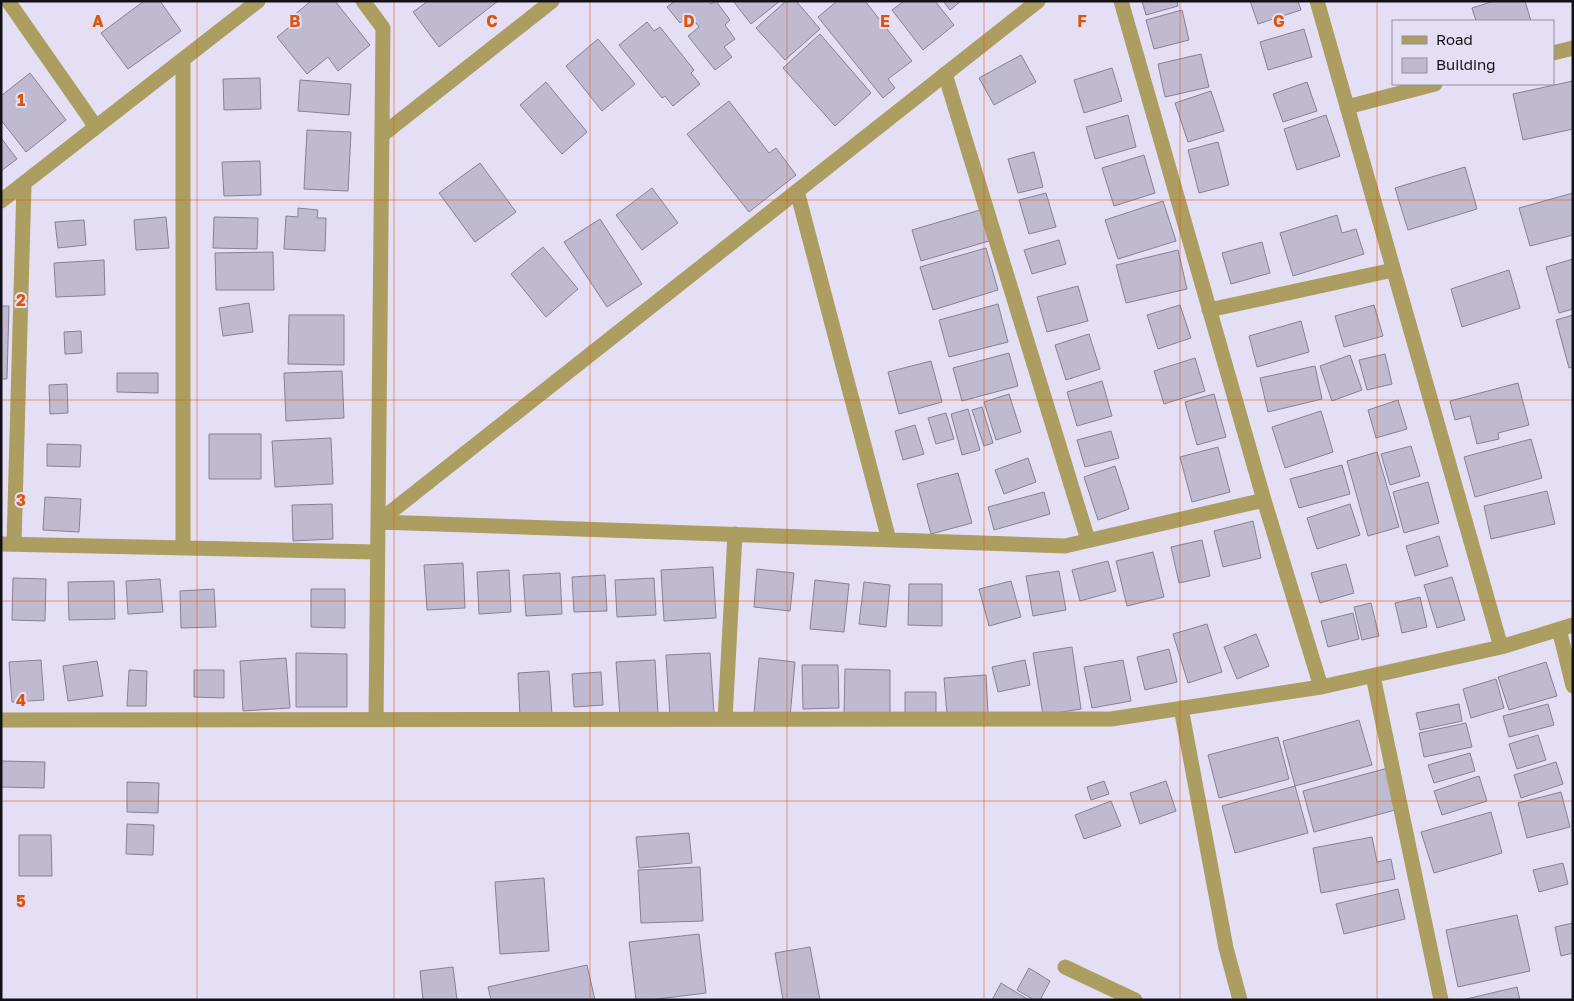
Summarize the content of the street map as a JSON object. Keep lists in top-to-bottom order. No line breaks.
{"legend":["Road","Building"],"grid":{"columns":["A","B","C","D","E","F","G"],"rows":["1","2","3","4","5"]}}
